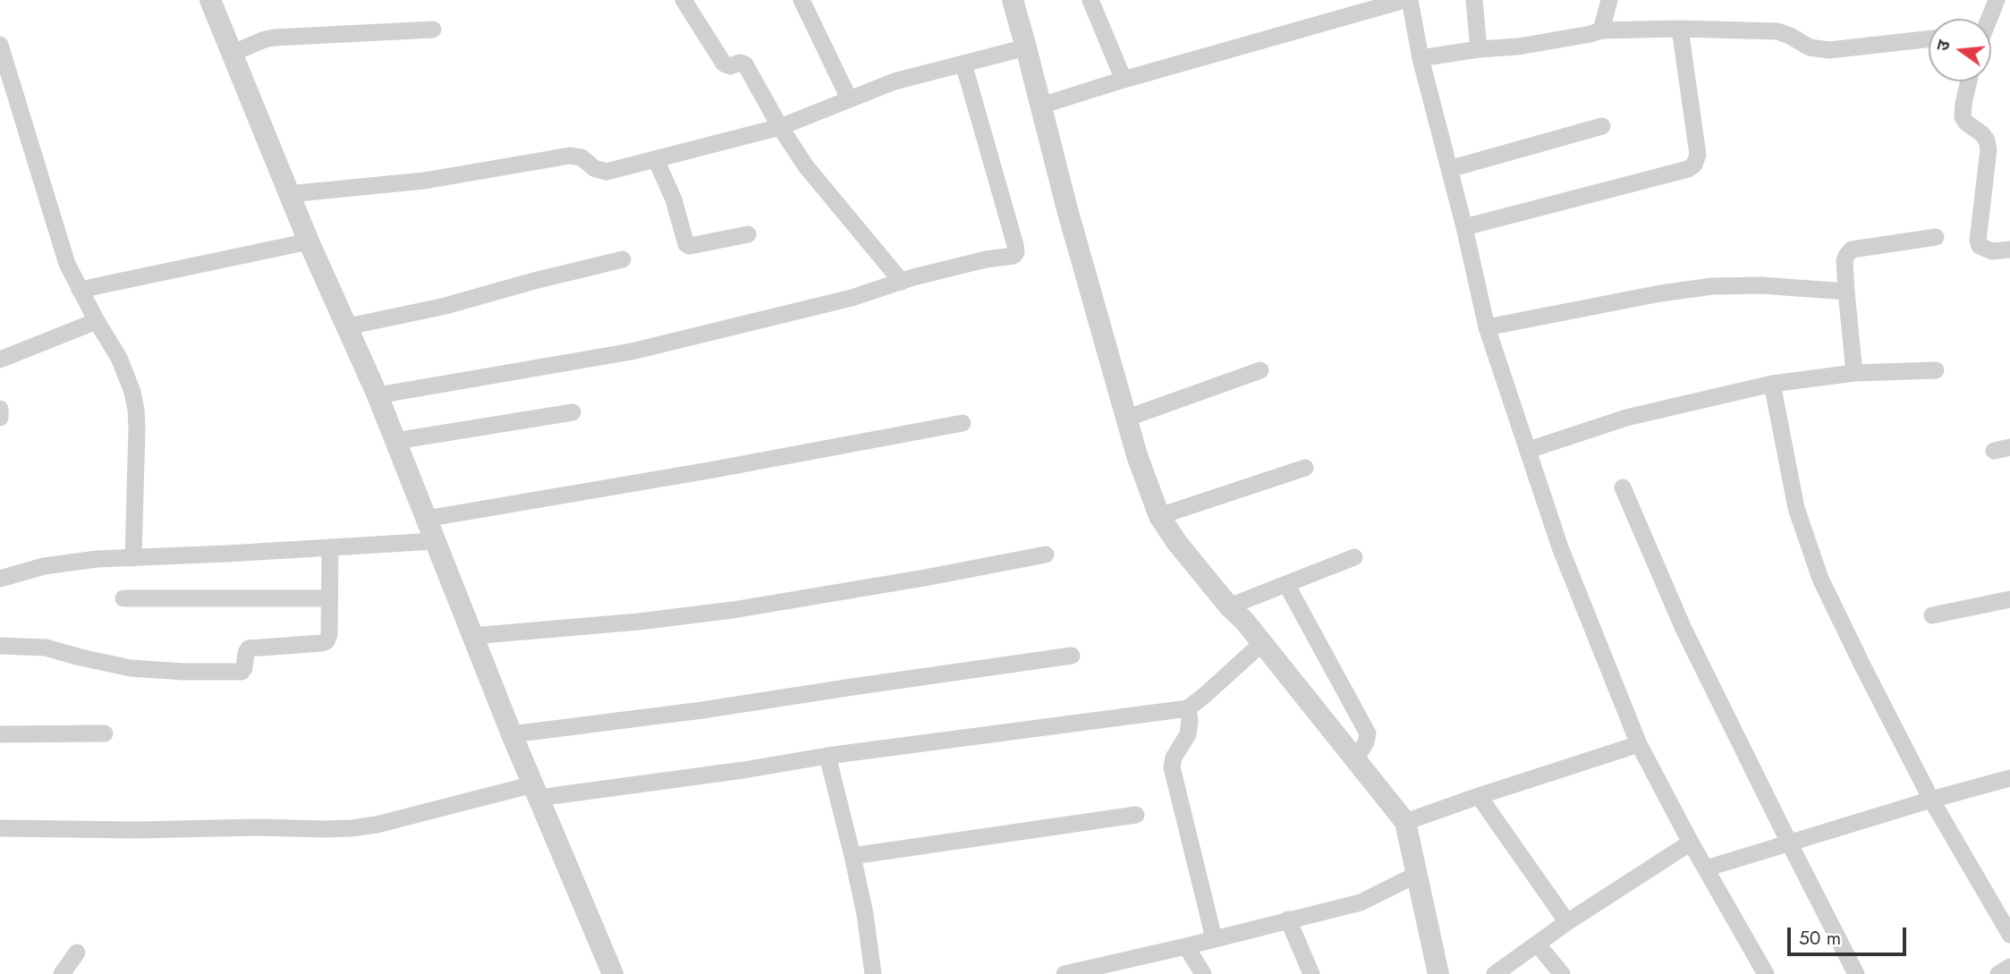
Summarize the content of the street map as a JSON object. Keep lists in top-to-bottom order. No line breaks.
{"scale_bar":"50 m","north":"left"}
